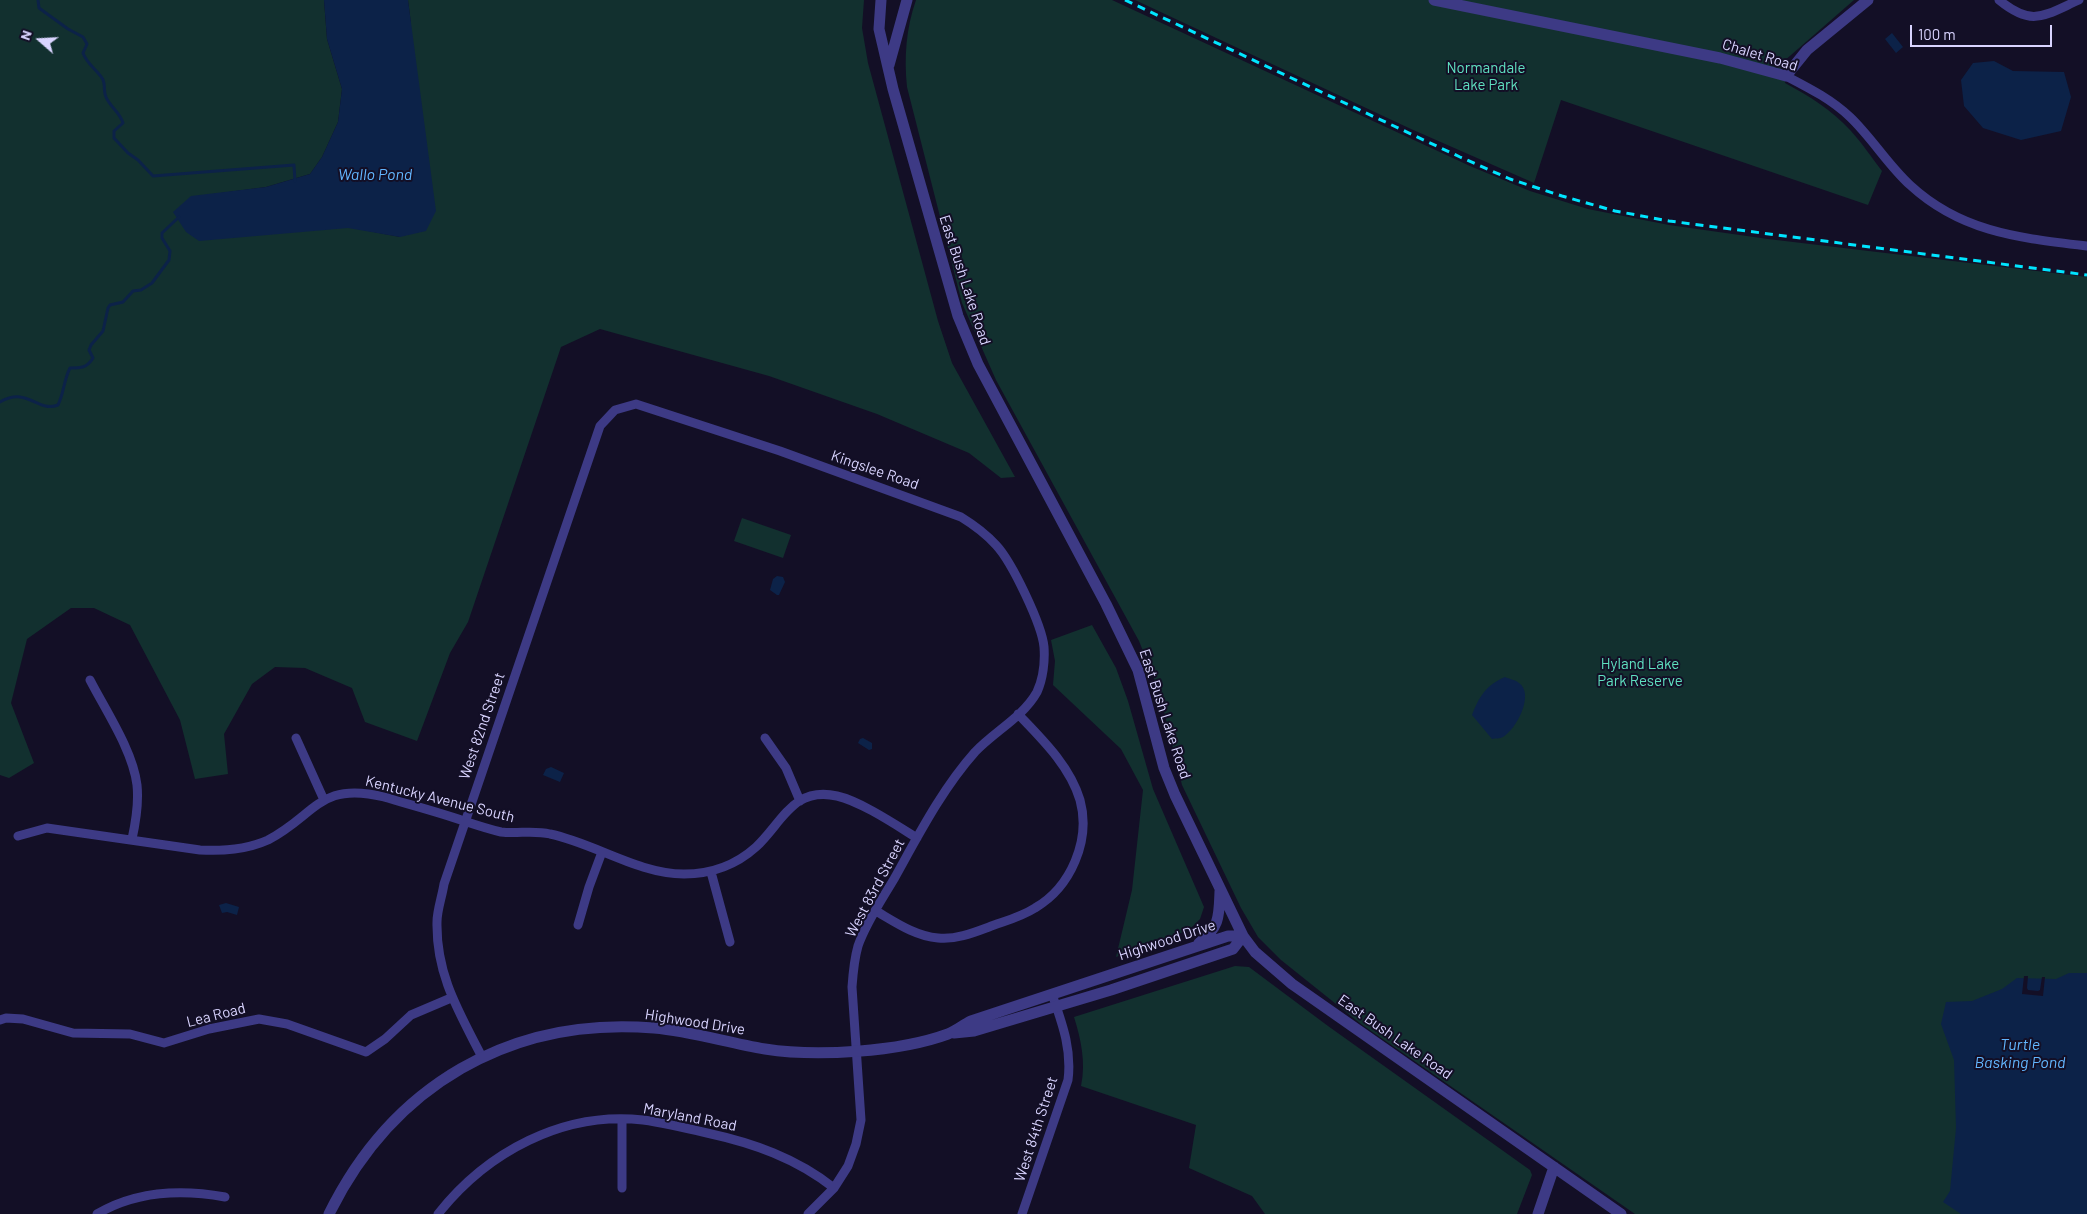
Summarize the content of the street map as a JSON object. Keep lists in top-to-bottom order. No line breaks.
{"streets":{"street":["Chalet Road","East Bush Lake Road","Kingslee Road","West 82nd Street","Kentucky Avenue South","West 83rd Street","Highwood Drive","Lea Road","Maryland Road","West 84th Street"]},"crossings":[["East Bush Lake Road","Highwood Drive"],["Kingslee Road","West 82nd Street"],["Kingslee Road","West 83rd Street"],["West 82nd Street","Kentucky Avenue South"],["West 82nd Street","Highwood Drive"],["West 82nd Street","Lea Road"],["Kentucky Avenue South","West 83rd Street"],["West 83rd Street","Highwood Drive"],["West 83rd Street","Maryland Road"],["Highwood Drive","West 84th Street"]],"water":["Wallo Pond","Turtle Basking Pond"],"parks":["Normandale Lake Park","Hyland Lake Park Reserve"],"scale_bar":"100 m","north":"left"}
